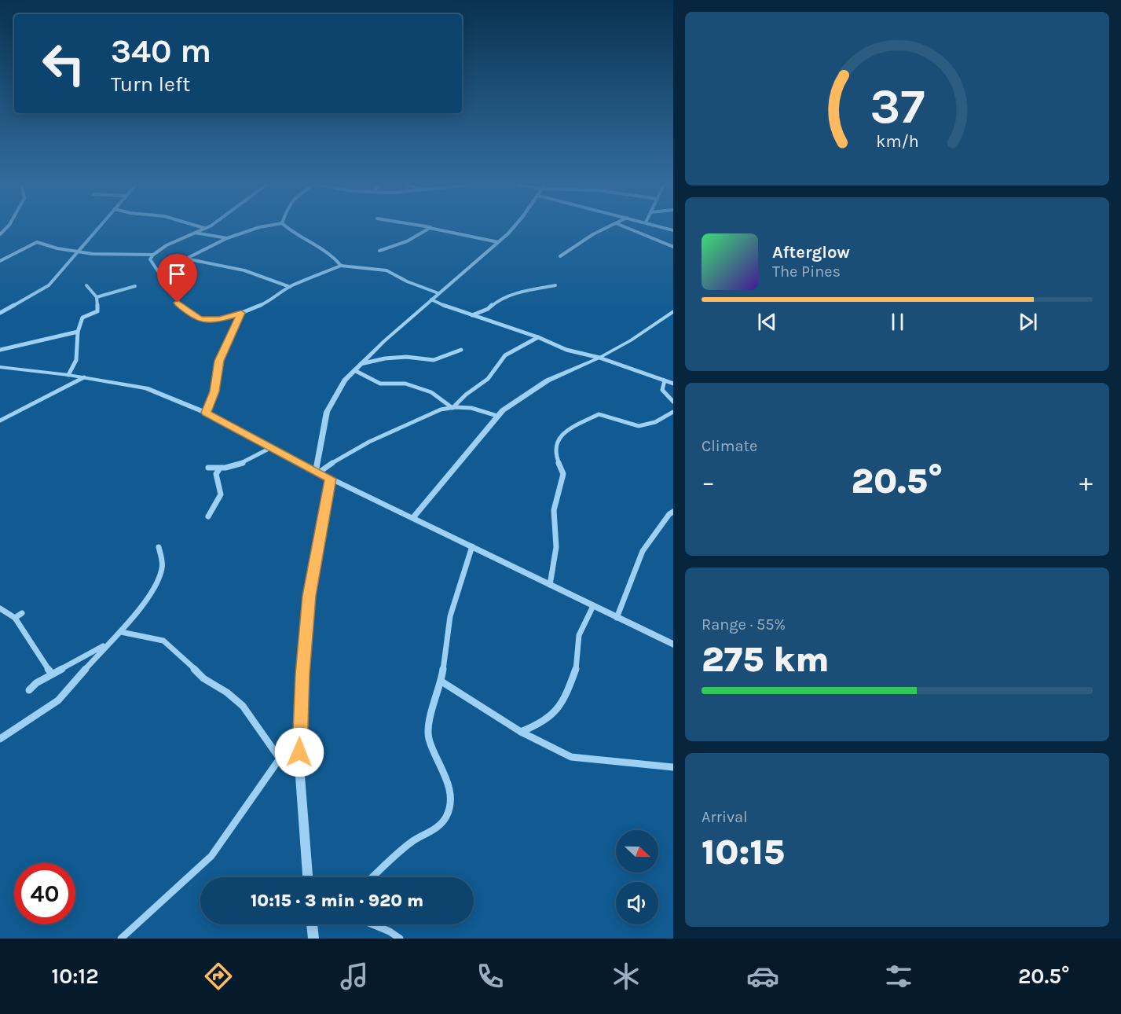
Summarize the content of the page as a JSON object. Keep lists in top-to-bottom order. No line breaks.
{"north":"right","page":{"turn":["340 m","Turn left"],"song":["Afterglow","The Pines"],"tile":["Climate",["Range · 55%","275 km"],["Arrival","10:15"]],"heat":["−","20.5°","+"],"limit":"40","trip":"10:15 · 3 min · 920 m","tabs":["10:12","20.5°"],"gauge":["37","km/h"]}}
